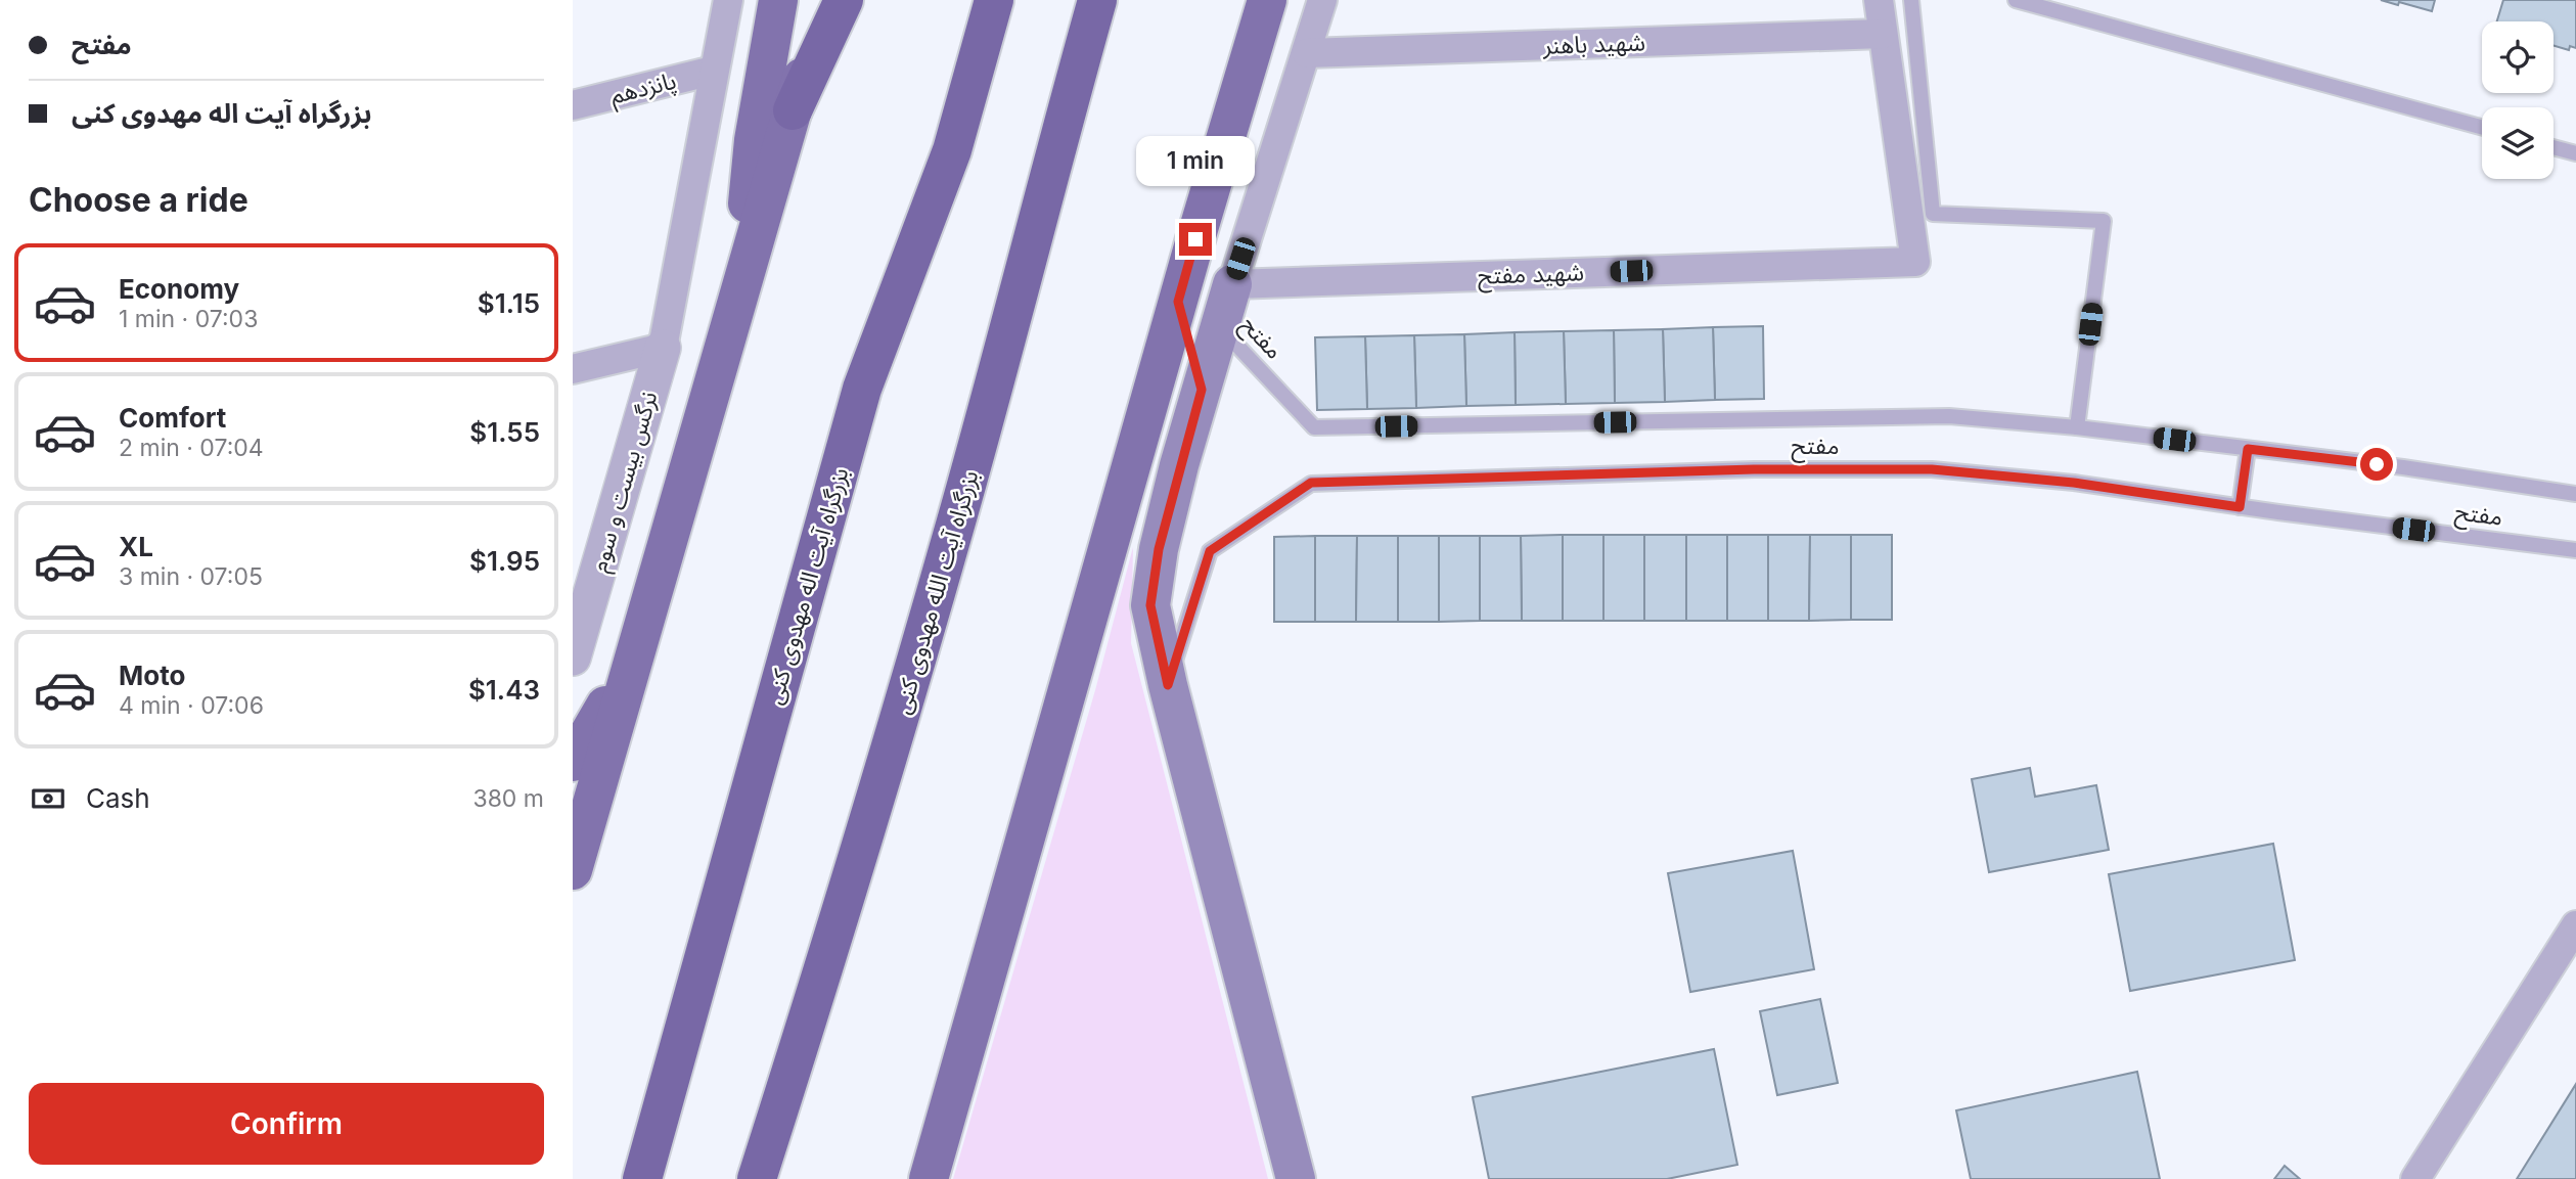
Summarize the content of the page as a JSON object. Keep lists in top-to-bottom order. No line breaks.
{"streets":{"highway":["بزرگراه آیت اله مهدوی کنی","بزرگراه آیت الله مهدوی کنی"],"street":["شهید باهنر","پانزدهم","شهید مفتح","نرگس بیست و سوم"],"lane":["مفتح"]},"crossings":[["شهید باهنر","شهید مفتح"]],"page":{"banner":["مفتح","بزرگراه آیت اله مهدوی کنی"],"bubble":"1 min","heading":"Choose a ride","list":[{"name":"Economy","note":"1 min · 07:03","value":"$1.15"},{"name":"Comfort","note":"2 min · 07:04","value":"$1.55"},{"name":"XL","note":"3 min · 07:05","value":"$1.95"},{"name":"Moto","note":"4 min · 07:06","value":"$1.43"}],"pay":["Cash","380 m"],"buttons":"Confirm"}}
